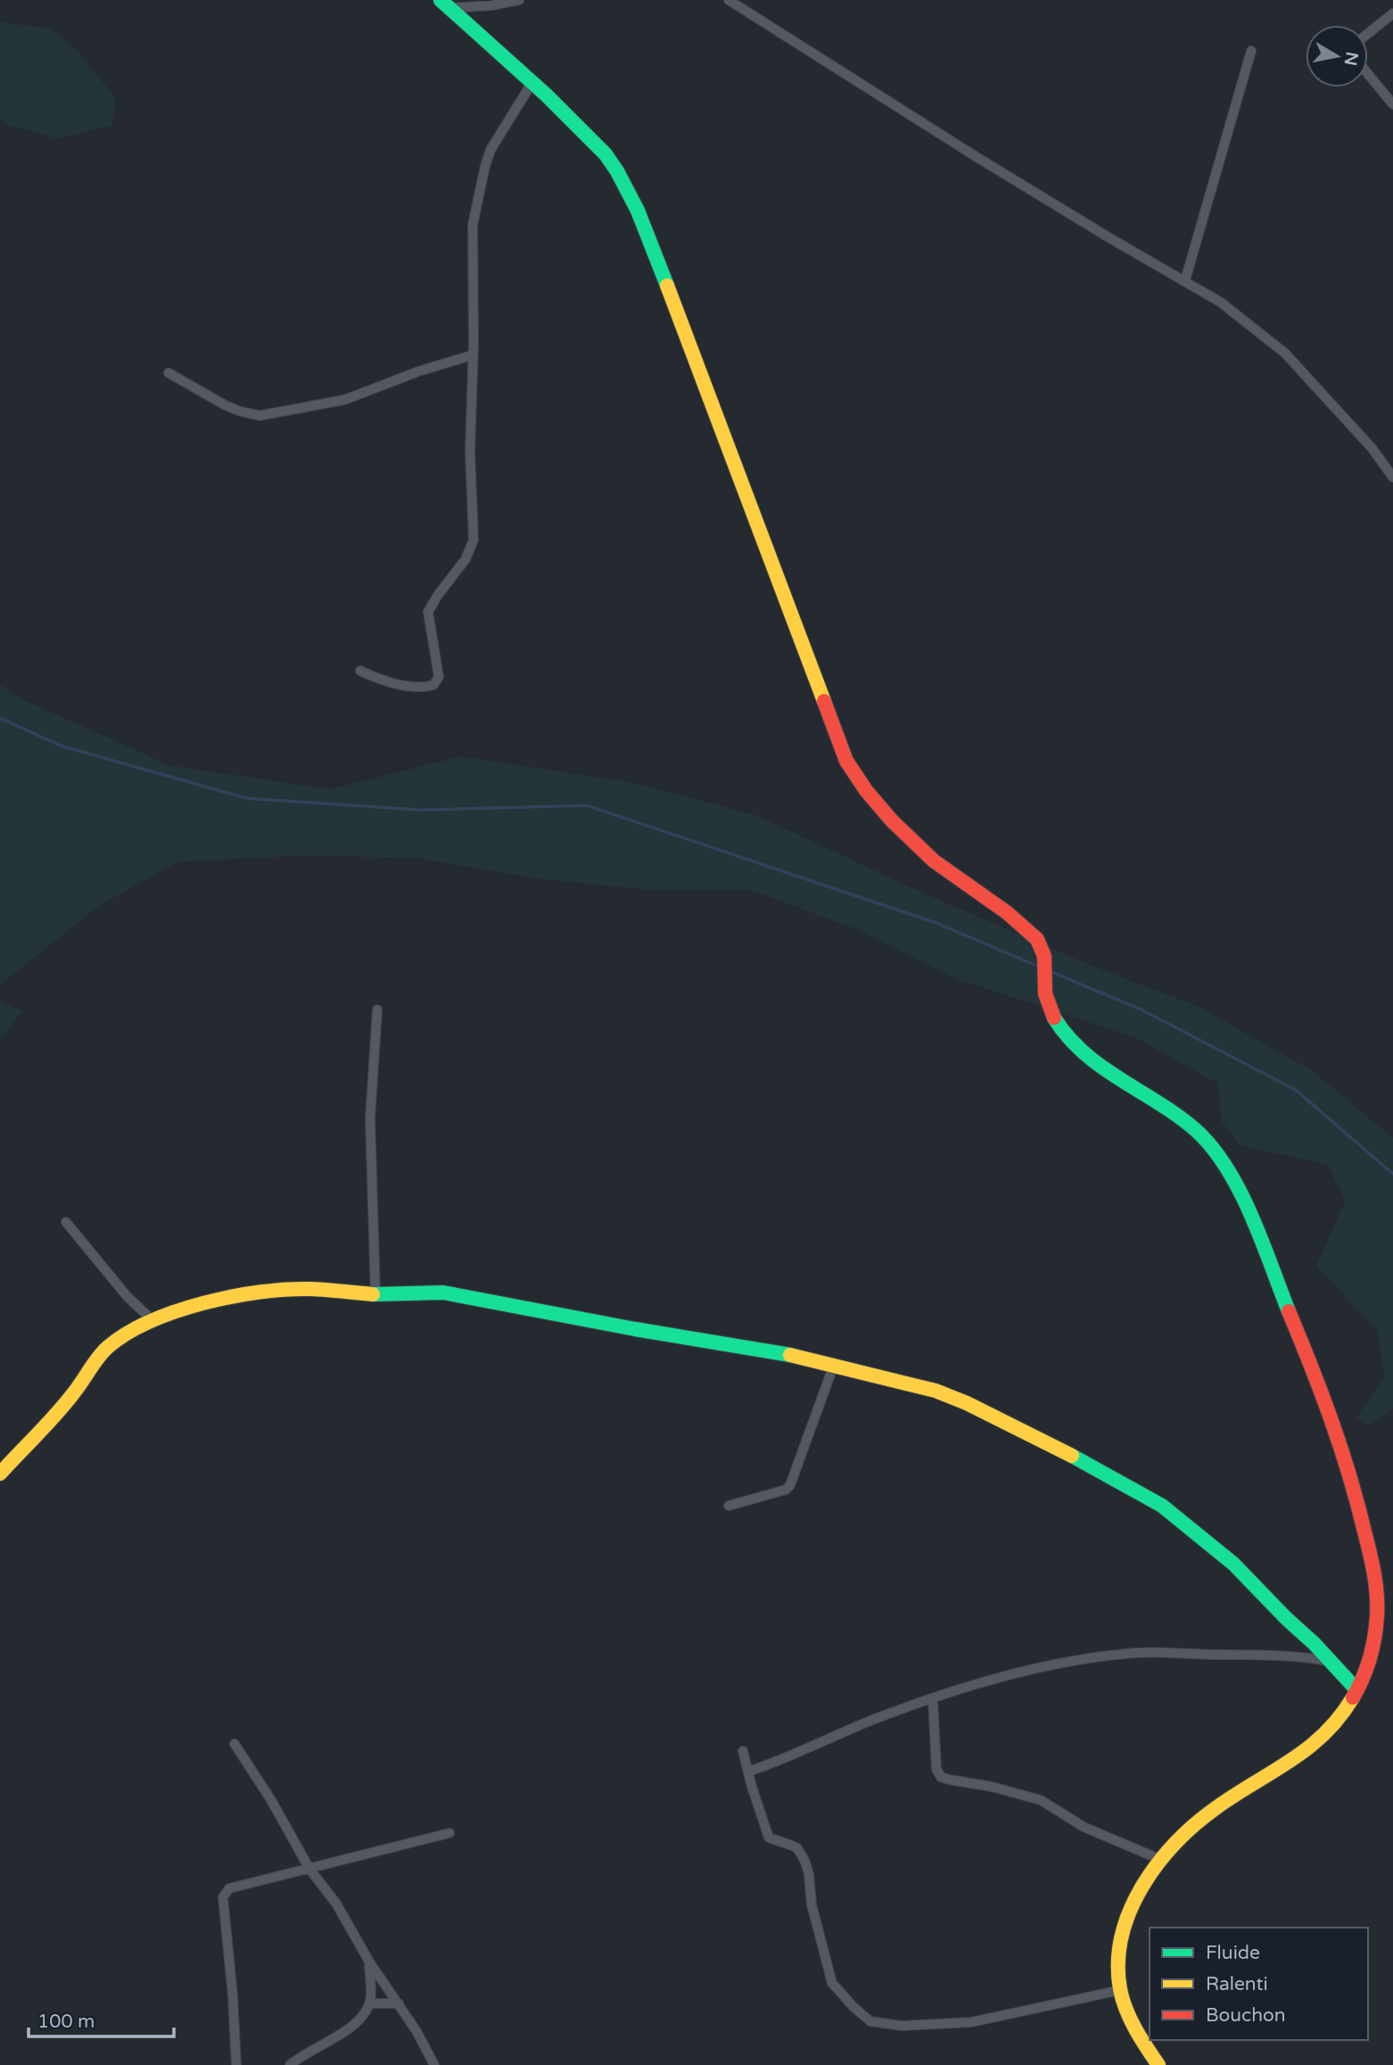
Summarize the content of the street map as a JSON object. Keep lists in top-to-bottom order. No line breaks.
{"legend":["Fluide","Ralenti","Bouchon"],"scale_bar":"100 m","north":"right"}
